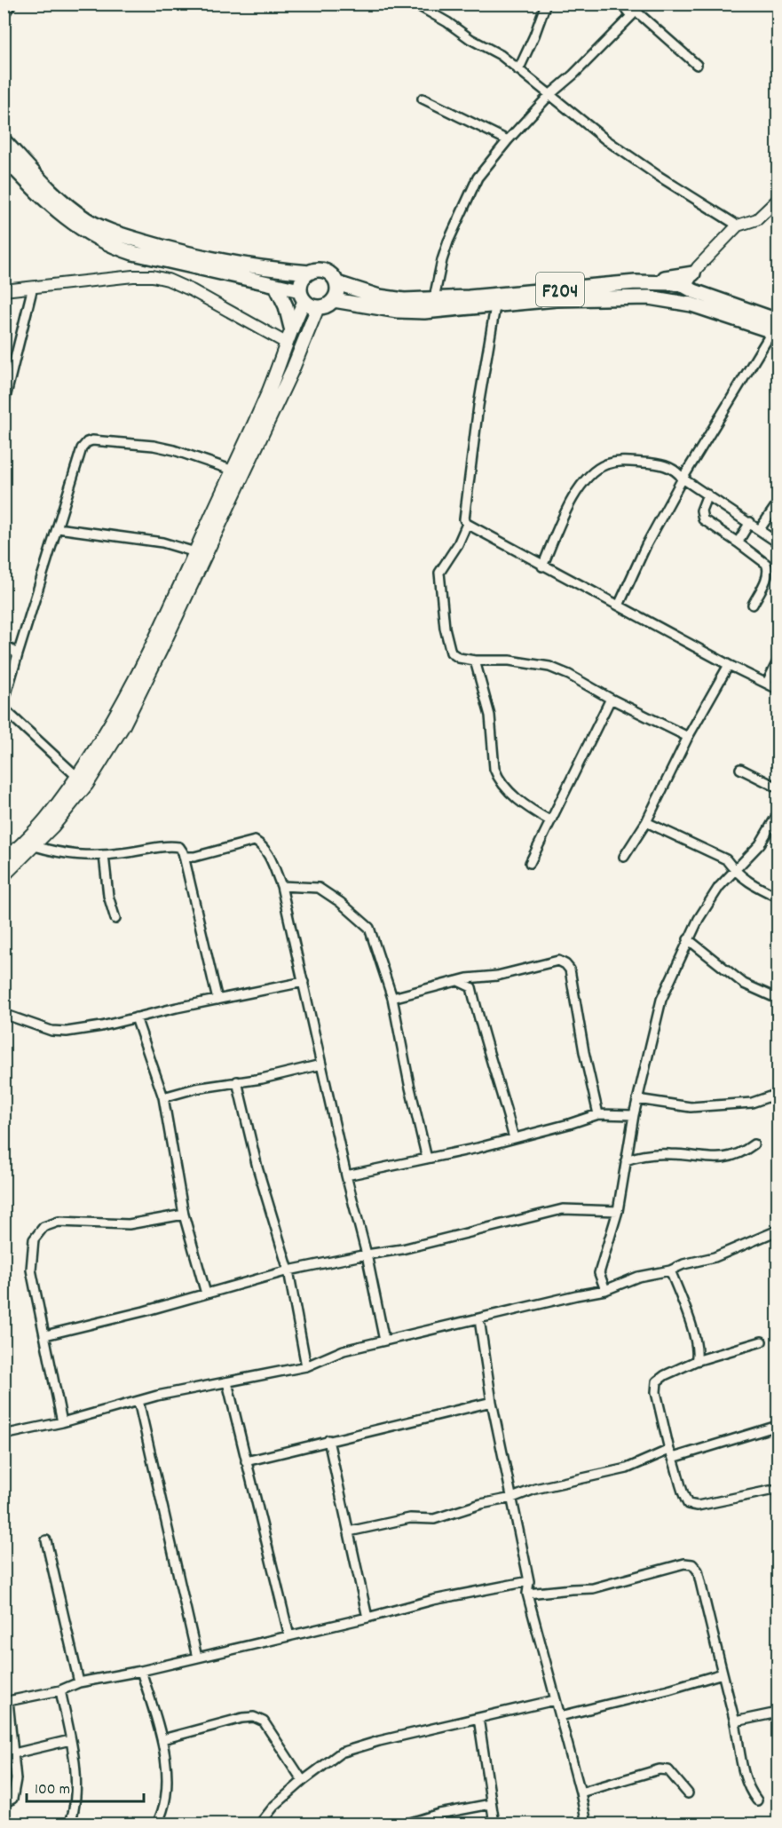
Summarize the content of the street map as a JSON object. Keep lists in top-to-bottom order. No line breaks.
{"streets":{"main road":["F204"]},"scale_bar":"100 m"}
